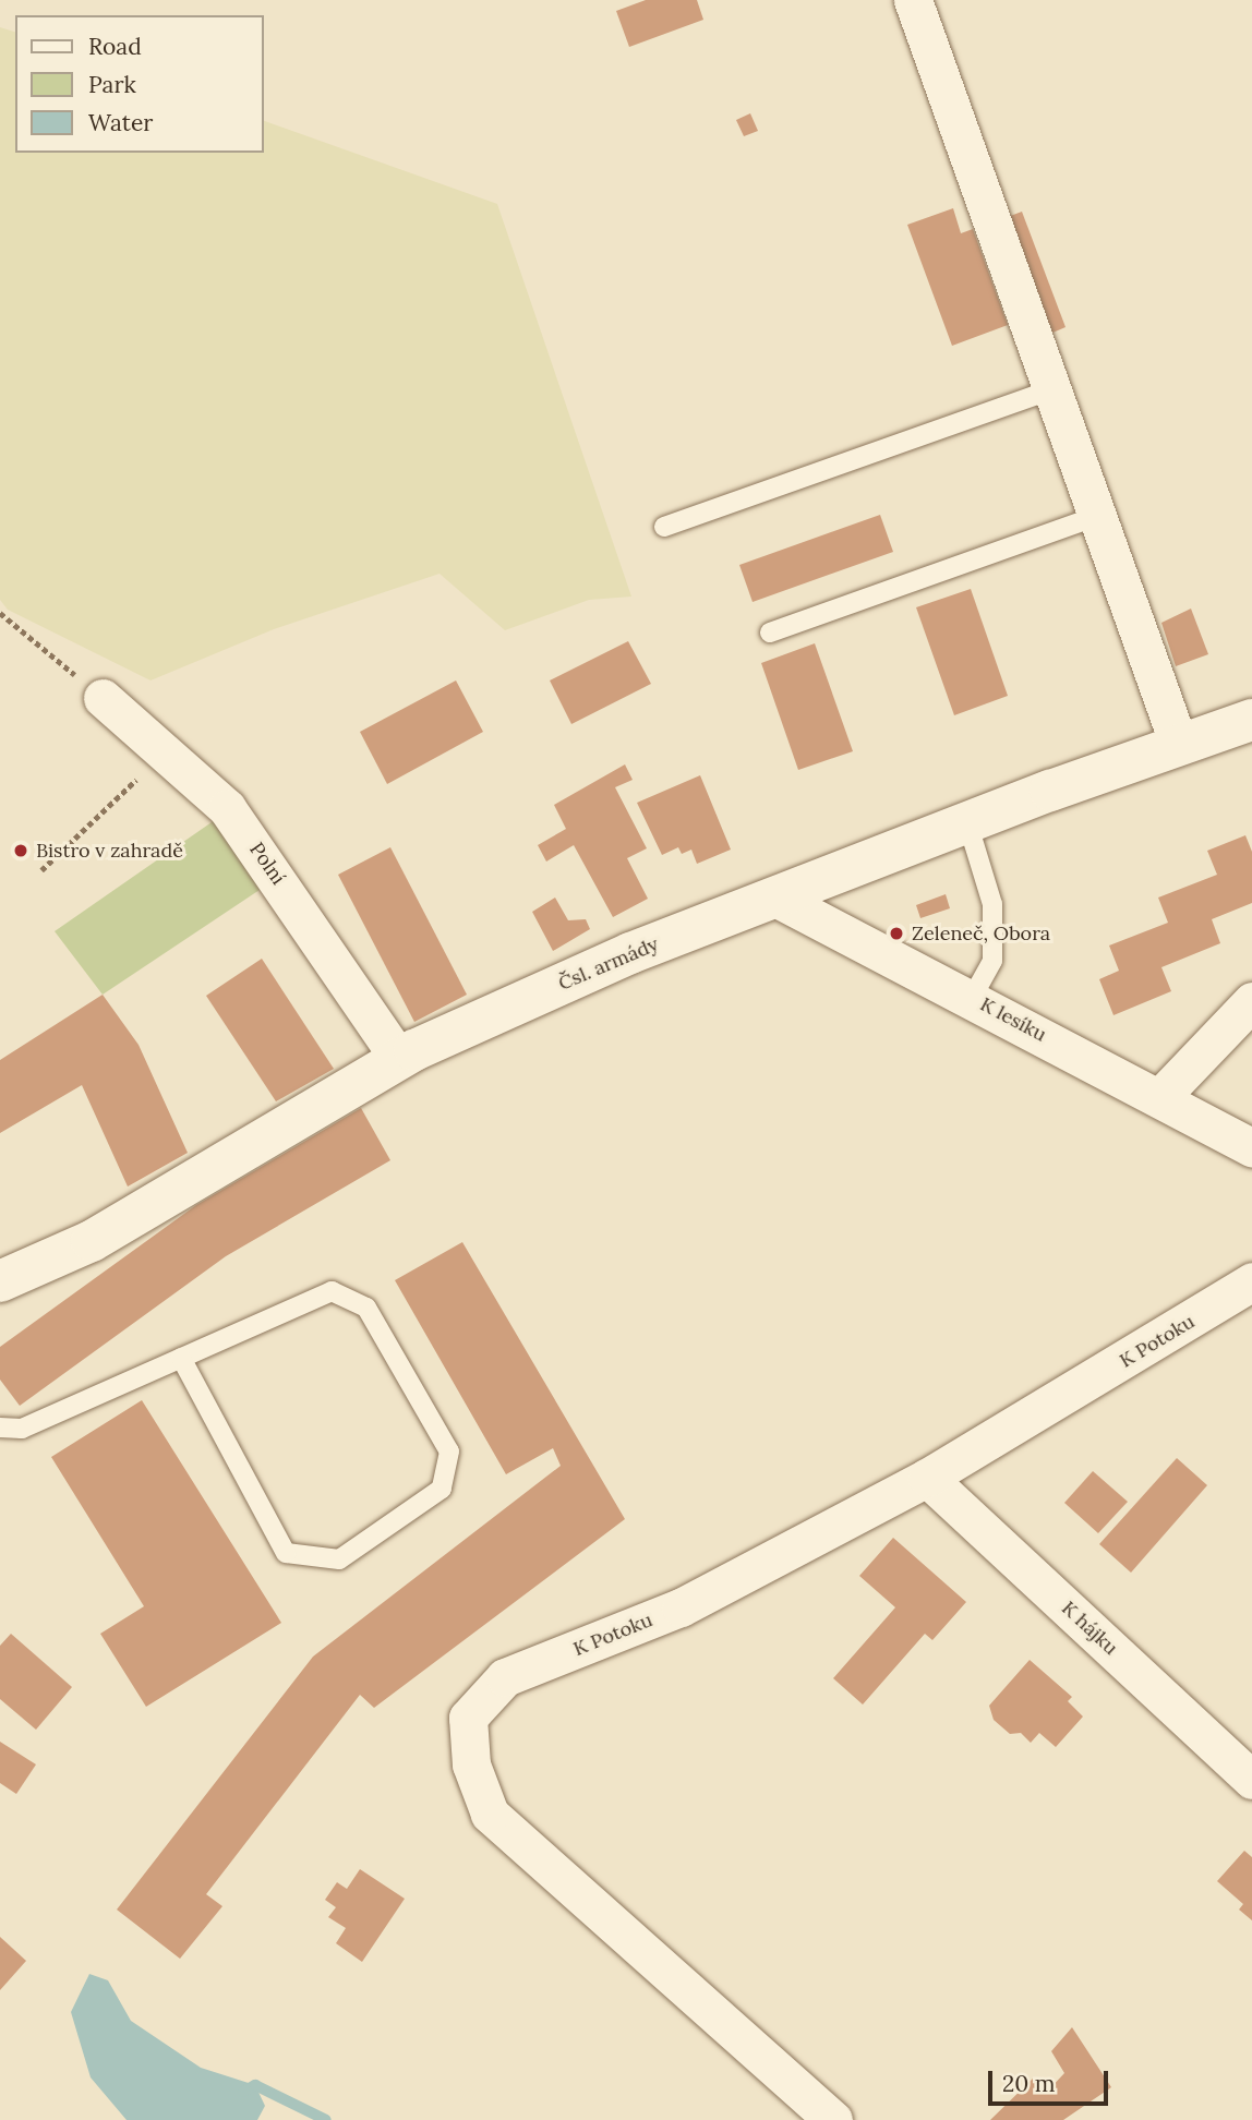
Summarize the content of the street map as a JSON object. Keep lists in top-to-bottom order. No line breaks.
{"streets":{"street":["Polní","Čsl. armády","K lesíku","K Potoku","K hájku"]},"crossings":[["Polní","Čsl. armády"],["Čsl. armády","K lesíku"],["K Potoku","K hájku"]],"places":["Bistro v zahradě","Zeleneč, Obora"],"legend":["Road","Park","Water"],"scale_bar":"20 m"}
